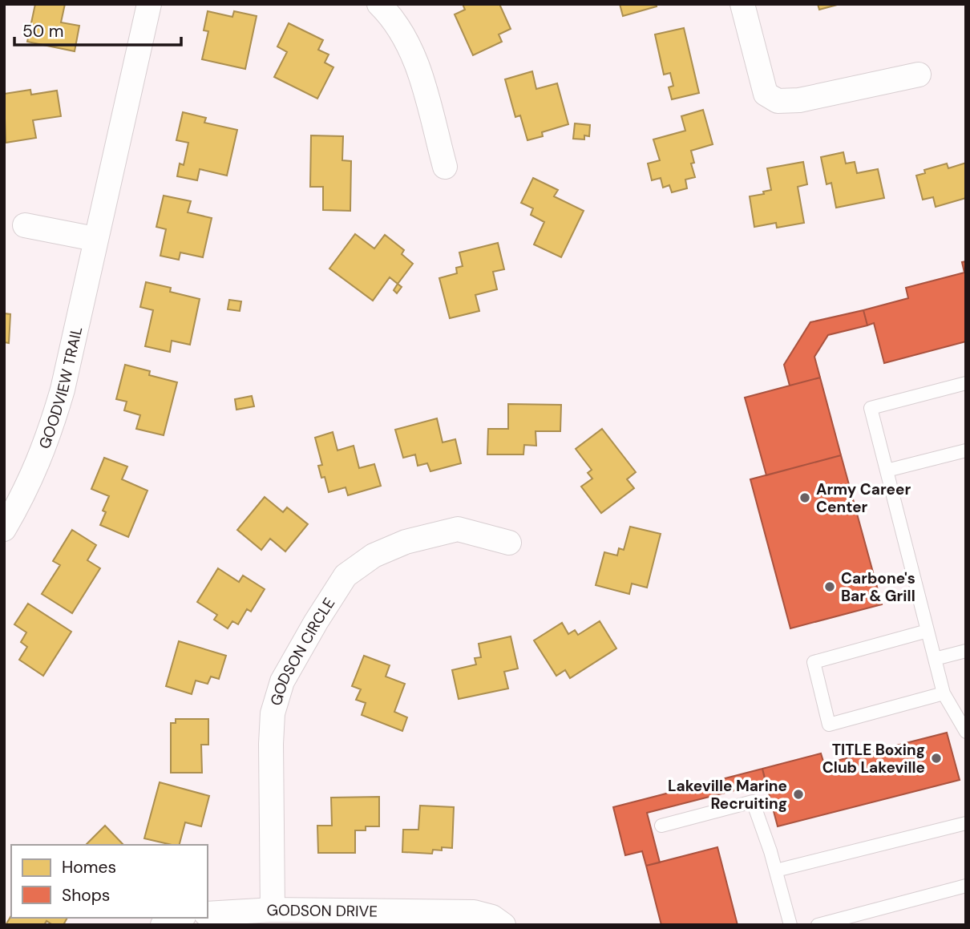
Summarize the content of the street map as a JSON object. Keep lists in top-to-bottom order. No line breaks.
{"streets":{"street":["GOODVIEW TRAIL","GODSON CIRCLE","GODSON DRIVE"]},"crossings":[["GODSON CIRCLE","GODSON DRIVE"]],"places":["Army Career Center","Carbone's Bar & Grill","TITLE Boxing Club Lakeville","Lakeville Marine Recruiting"],"legend":["Homes","Shops"],"scale_bar":"50 m"}
